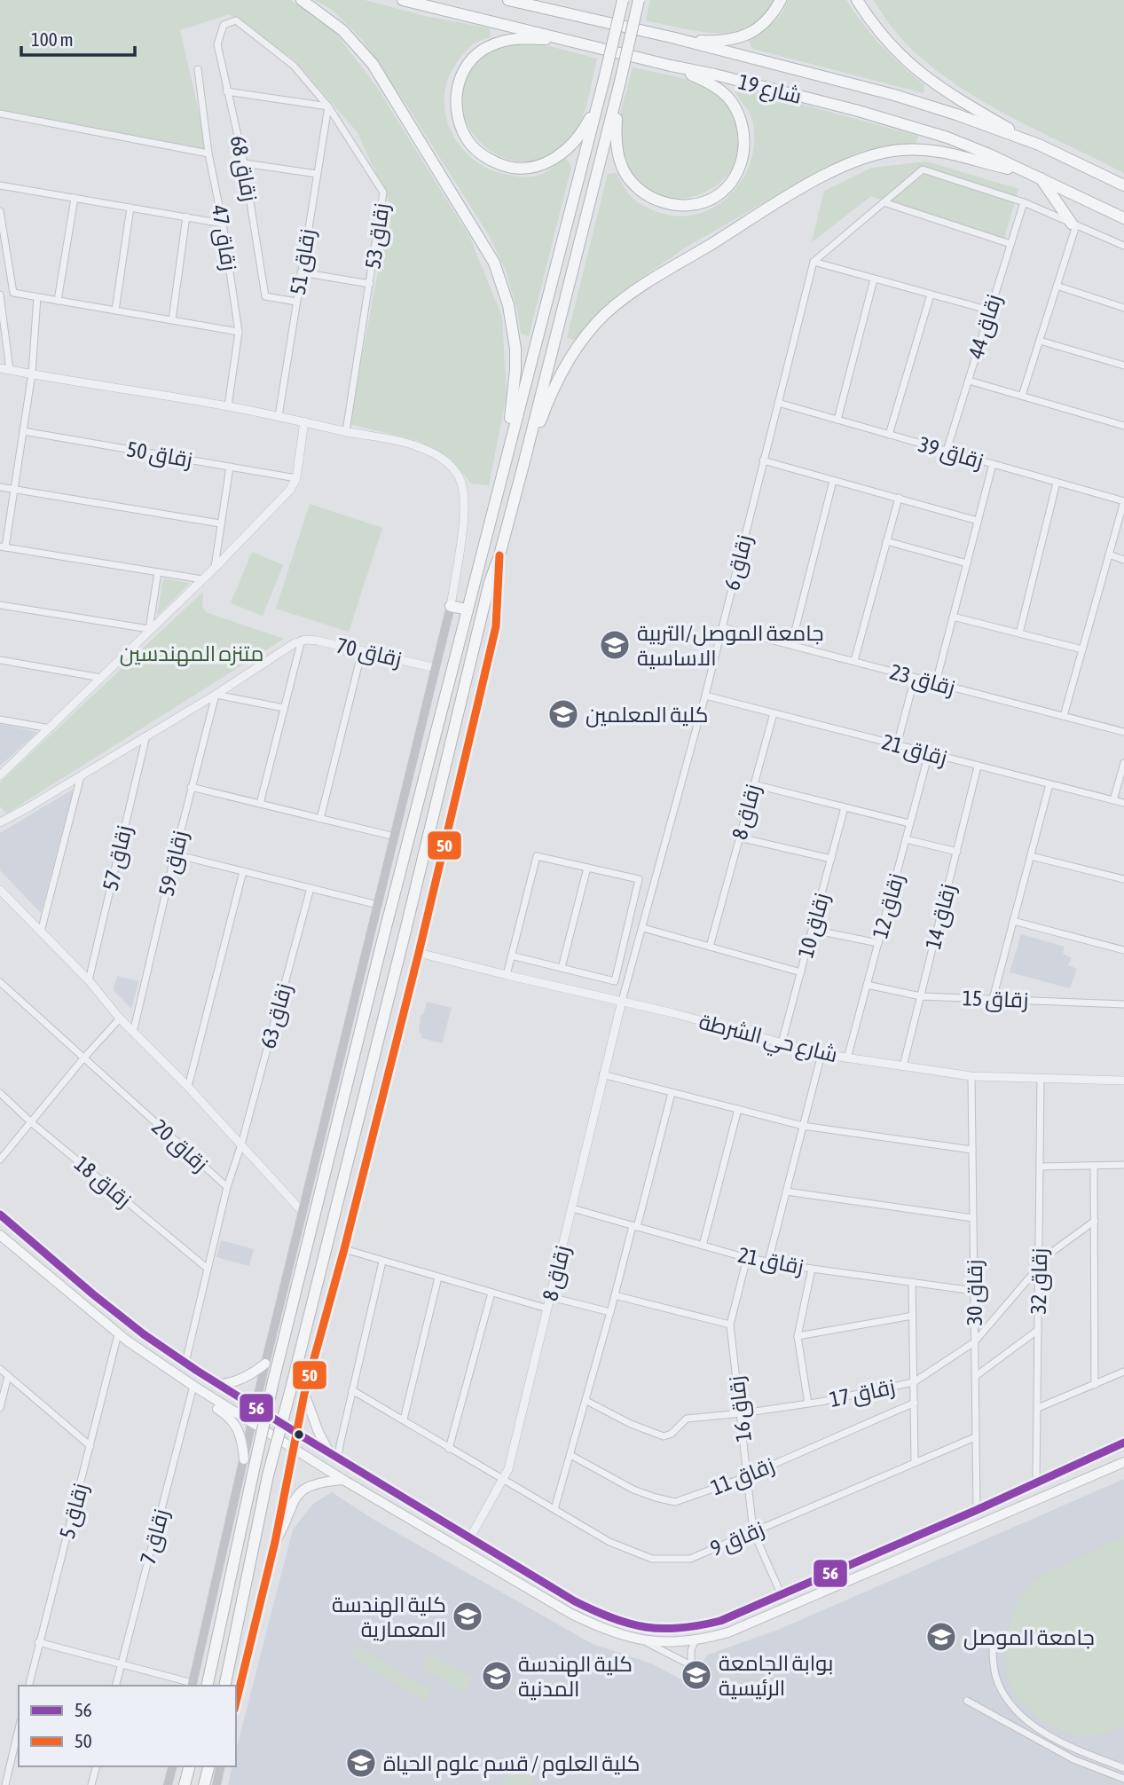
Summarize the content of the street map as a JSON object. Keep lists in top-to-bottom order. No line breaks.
{"streets":{"highway":["شارع 19"],"street":["زقاق 68","زقاق 53","زقاق 47","زقاق 51","زقاق 44","زقاق 39","زقاق 50","زقاق 6","زقاق 70","زقاق 23","زقاق 21","زقاق 8","زقاق 57","زقاق 59","زقاق 12","زقاق 14","زقاق 10","زقاق 15","زقاق 63","شارع حي الشرطة","زقاق 20","زقاق 18","زقاق 32","زقاق 30","زقاق 17","زقاق 16","زقاق 11","زقاق 5","زقاق 7","زقاق 9"]},"crossings":[["زقاق 68","زقاق 53"],["زقاق 68","زقاق 51"],["زقاق 53","زقاق 51"],["زقاق 44","زقاق 39"],["زقاق 39","زقاق 6"],["زقاق 6","زقاق 23"],["زقاق 6","زقاق 21"],["زقاق 6","زقاق 8"],["زقاق 6","شارع حي الشرطة"],["زقاق 21","زقاق 8"],["زقاق 21","زقاق 12"],["زقاق 21","زقاق 14"],["زقاق 21","زقاق 30"],["زقاق 21","زقاق 16"],["زقاق 8","شارع حي الشرطة"],["زقاق 8","زقاق 9"],["زقاق 12","زقاق 15"],["زقاق 12","شارع حي الشرطة"],["زقاق 14","زقاق 15"],["زقاق 14","شارع حي الشرطة"],["زقاق 10","شارع حي الشرطة"],["زقاق 63","زقاق 20"],["شارع حي الشرطة","زقاق 32"],["شارع حي الشرطة","زقاق 30"],["زقاق 20","زقاق 18"],["زقاق 32","زقاق 17"],["زقاق 30","زقاق 17"],["زقاق 30","زقاق 9"],["زقاق 17","زقاق 16"],["زقاق 16","زقاق 11"],["زقاق 16","زقاق 9"]],"parks":["متنزه المهندسين"],"places":{"school or university":["جامعة الموصل/التربية الاساسية","كلية المعلمين","كلية الهندسة المعمارية","جامعة الموصل","بوابة الجامعة الرئيسية","كلية الهندسة المدنية","كلية العلوم / قسم علوم الحياة"]},"lines":["transit line 50","transit line 56"],"legend":["56","50"],"scale_bar":"100 m"}
